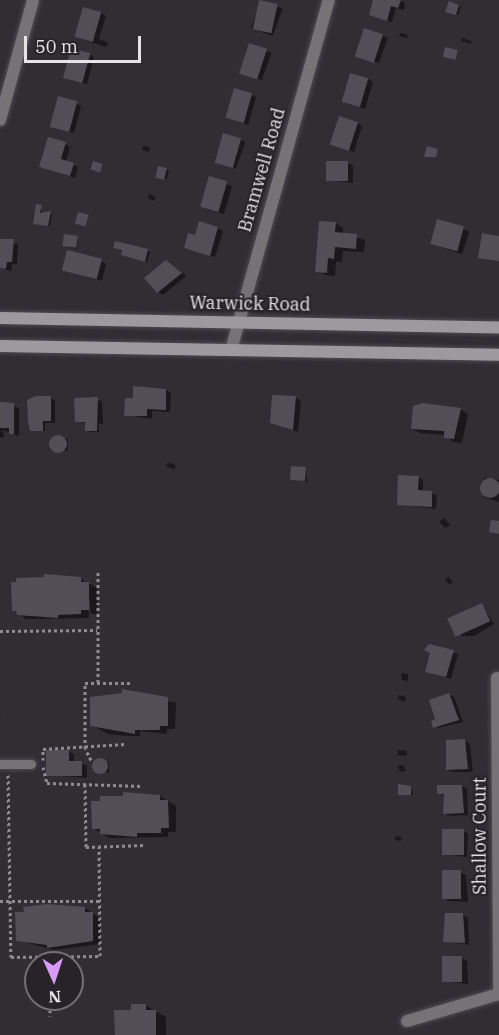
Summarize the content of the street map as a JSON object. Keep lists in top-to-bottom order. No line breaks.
{"streets":{"main road":["Warwick Road"],"street":["Bramwell Road","Shallow Court"]},"crossings":[["Bramwell Road","Warwick Road"]],"scale_bar":"50 m","north":"bottom"}
